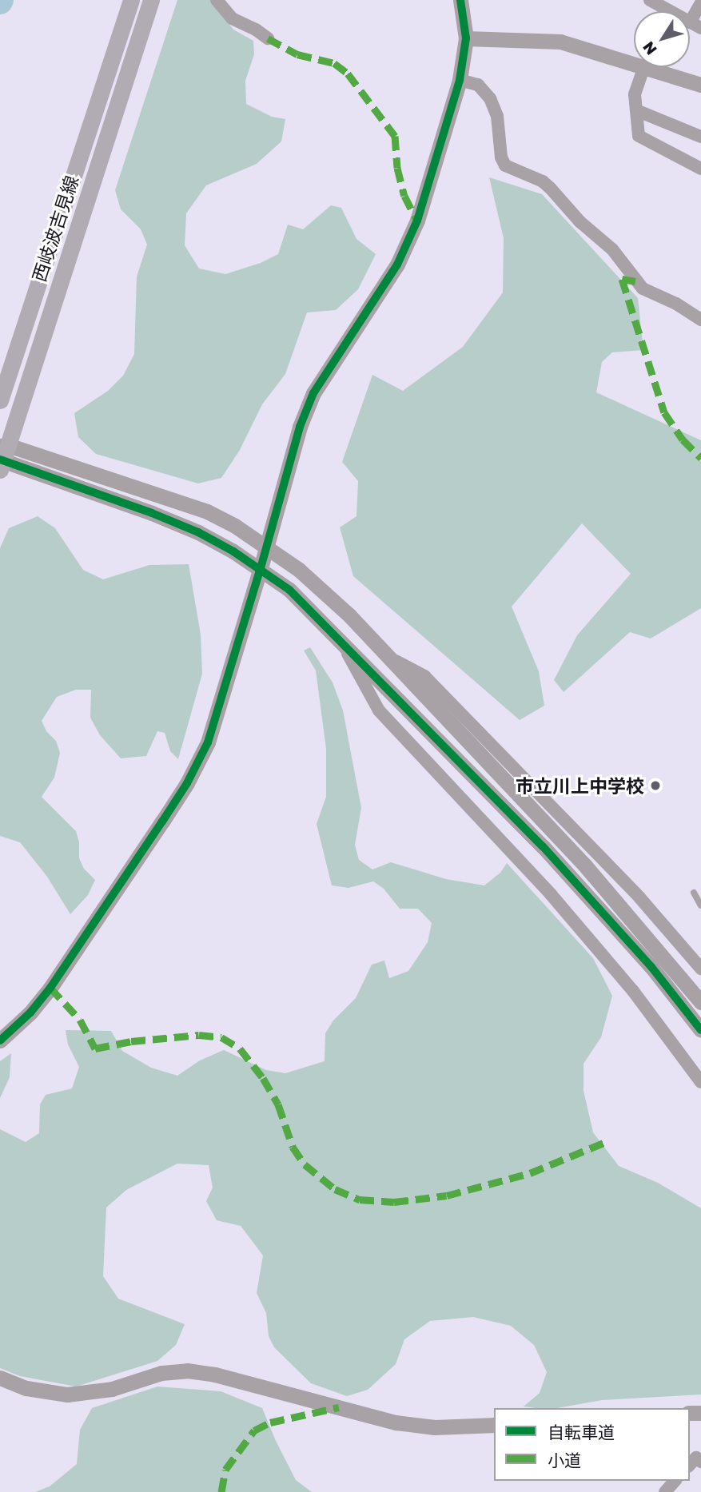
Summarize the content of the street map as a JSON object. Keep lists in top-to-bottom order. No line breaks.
{"streets":{"main road":["西岐波吉見線"]},"places":["市立川上中学校"],"legend":["自転車道","小道"],"north":"bottom left"}
